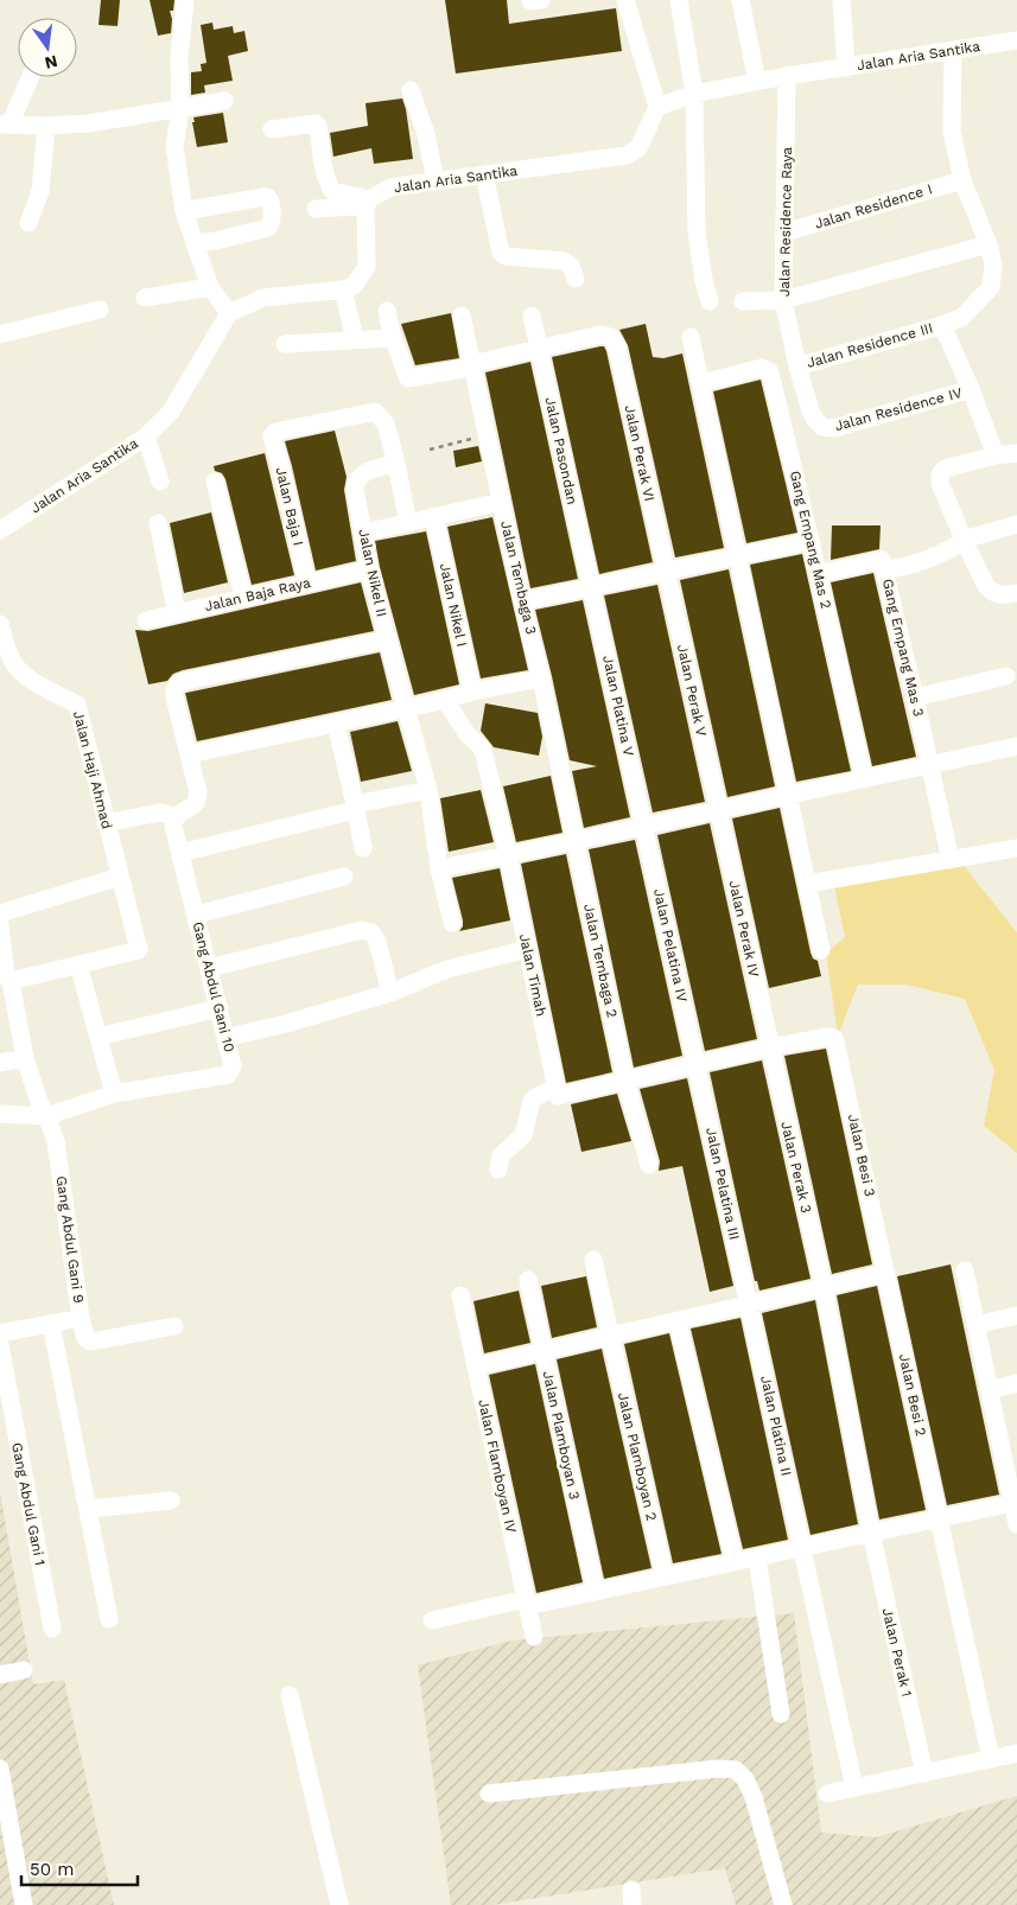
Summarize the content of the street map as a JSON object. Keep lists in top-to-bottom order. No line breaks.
{"streets":{"street":["Jalan Aria Santika","Jalan Residence I","Jalan Residence Raya","Jalan Residence III","Jalan Residence IV","Jalan Pasondan","Jalan Perak VI","Jalan Baja I","Gang Empang Mas 2","Jalan Nikel II","Jalan Tembaga 3","Jalan Baja Raya","Jalan Nikel I","Gang Empang Mas 3","Jalan Perak V","Jalan Platina V","Jalan Haji Ahmad","Jalan Perak IV","Jalan Pelatina IV","Jalan Tembaga 2","Jalan Timah","Gang Abdul Gani 10","Jalan Besi 3","Jalan Perak 3","Jalan Pelatina III","Gang Abdul Gani 9","Jalan Besi 2","Jalan Platina II","Jalan Plamboyan 3","Jalan Plamboyan 2","Jalan Flamboyan IV","Gang Abdul Gani 1","Jalan Perak 1"]},"crossings":[["Jalan Aria Santika","Jalan Residence Raya"],["Jalan Aria Santika","Jalan Residence III"],["Jalan Residence I","Jalan Residence Raya"],["Jalan Residence I","Jalan Residence III"],["Jalan Residence Raya","Jalan Residence III"],["Jalan Residence Raya","Jalan Residence IV"],["Jalan Residence III","Jalan Residence IV"],["Jalan Pasondan","Jalan Perak VI"],["Jalan Pasondan","Jalan Platina V"],["Jalan Perak VI","Jalan Perak V"],["Jalan Baja I","Jalan Nikel II"],["Jalan Baja I","Jalan Baja Raya"],["Gang Empang Mas 2","Gang Empang Mas 3"],["Jalan Nikel II","Jalan Baja Raya"],["Jalan Tembaga 3","Jalan Tembaga 2"],["Jalan Perak V","Jalan Perak IV"],["Jalan Platina V","Jalan Pelatina IV"],["Jalan Perak IV","Jalan Besi 3"],["Jalan Perak IV","Jalan Perak 3"],["Jalan Pelatina IV","Jalan Pelatina III"],["Jalan Besi 3","Jalan Perak 3"],["Jalan Besi 3","Jalan Besi 2"],["Jalan Perak 3","Jalan Perak 1"],["Jalan Pelatina III","Jalan Platina II"]],"scale_bar":"50 m","north":"bottom"}
